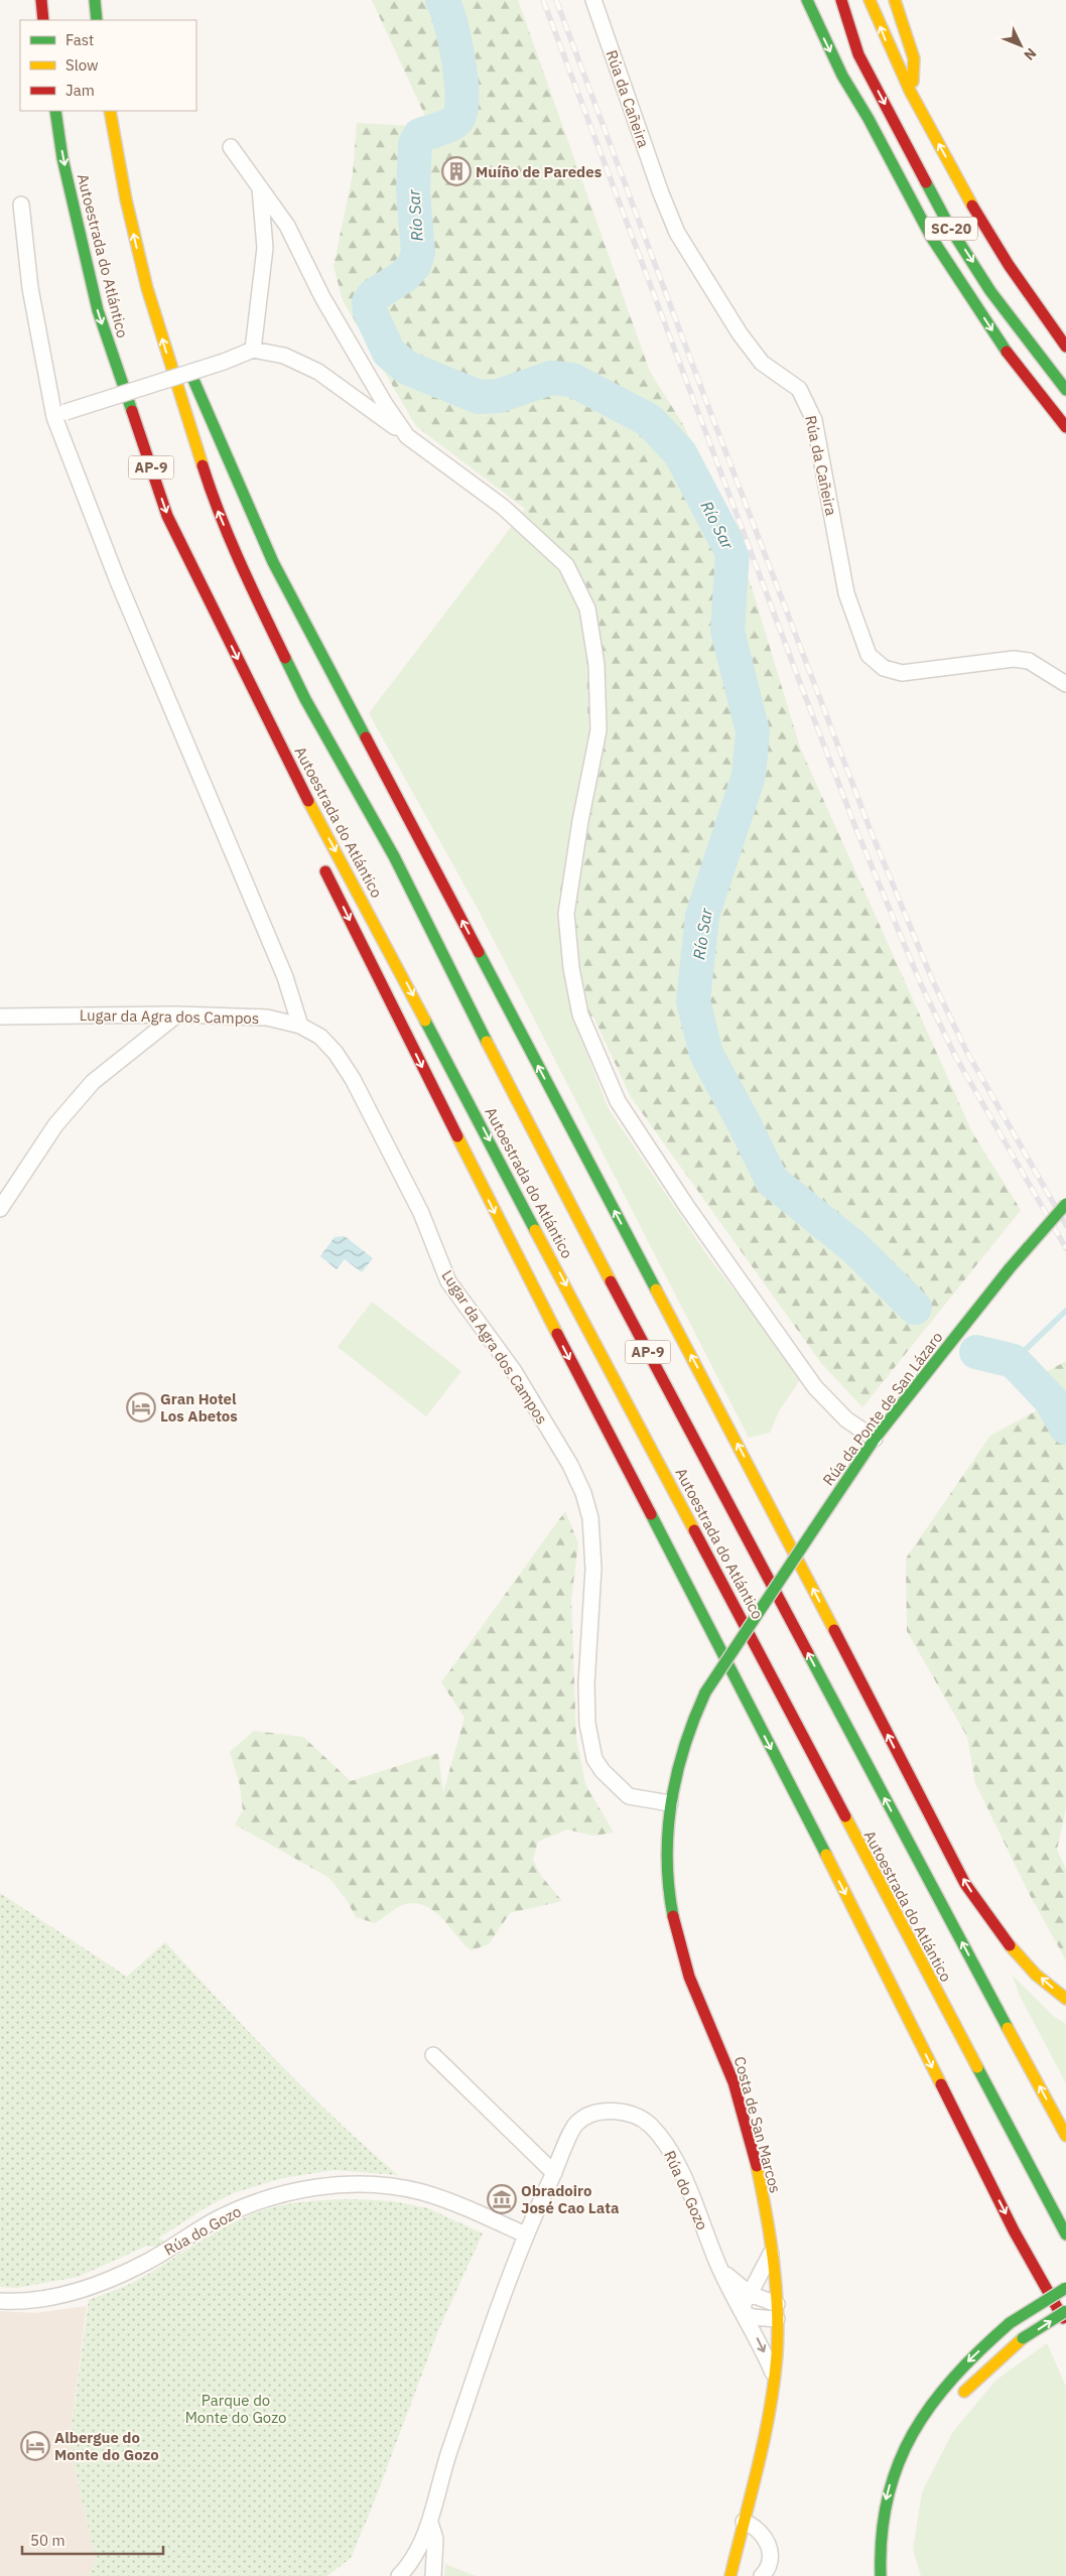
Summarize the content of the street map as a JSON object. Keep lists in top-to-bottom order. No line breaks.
{"streets":{"main road":["SC-20","Autoestrada do Atlántico","AP-9","Rúa da Ponte de San Lázaro","Costa de San Marcos"],"street":["Rúa da Cañeira","Lugar da Agra dos Campos","Rúa do Gozo"]},"crossings":[["Lugar da Agra dos Campos","Costa de San Marcos"],["Rúa da Ponte de San Lázaro","Costa de San Marcos"],["Costa de San Marcos","Rúa do Gozo"]],"water":["Río Sar"],"parks":["Parque do Monte do Gozo"],"places":{"building":["Muíño de Paredes"],"hotel":["Gran Hotel Los Abetos","Albergue do Monte do Gozo"],"museum":["Obradoiro José Cao Lata"]},"legend":["Fast","Slow","Jam"],"scale_bar":"50 m","north":"bottom right"}
